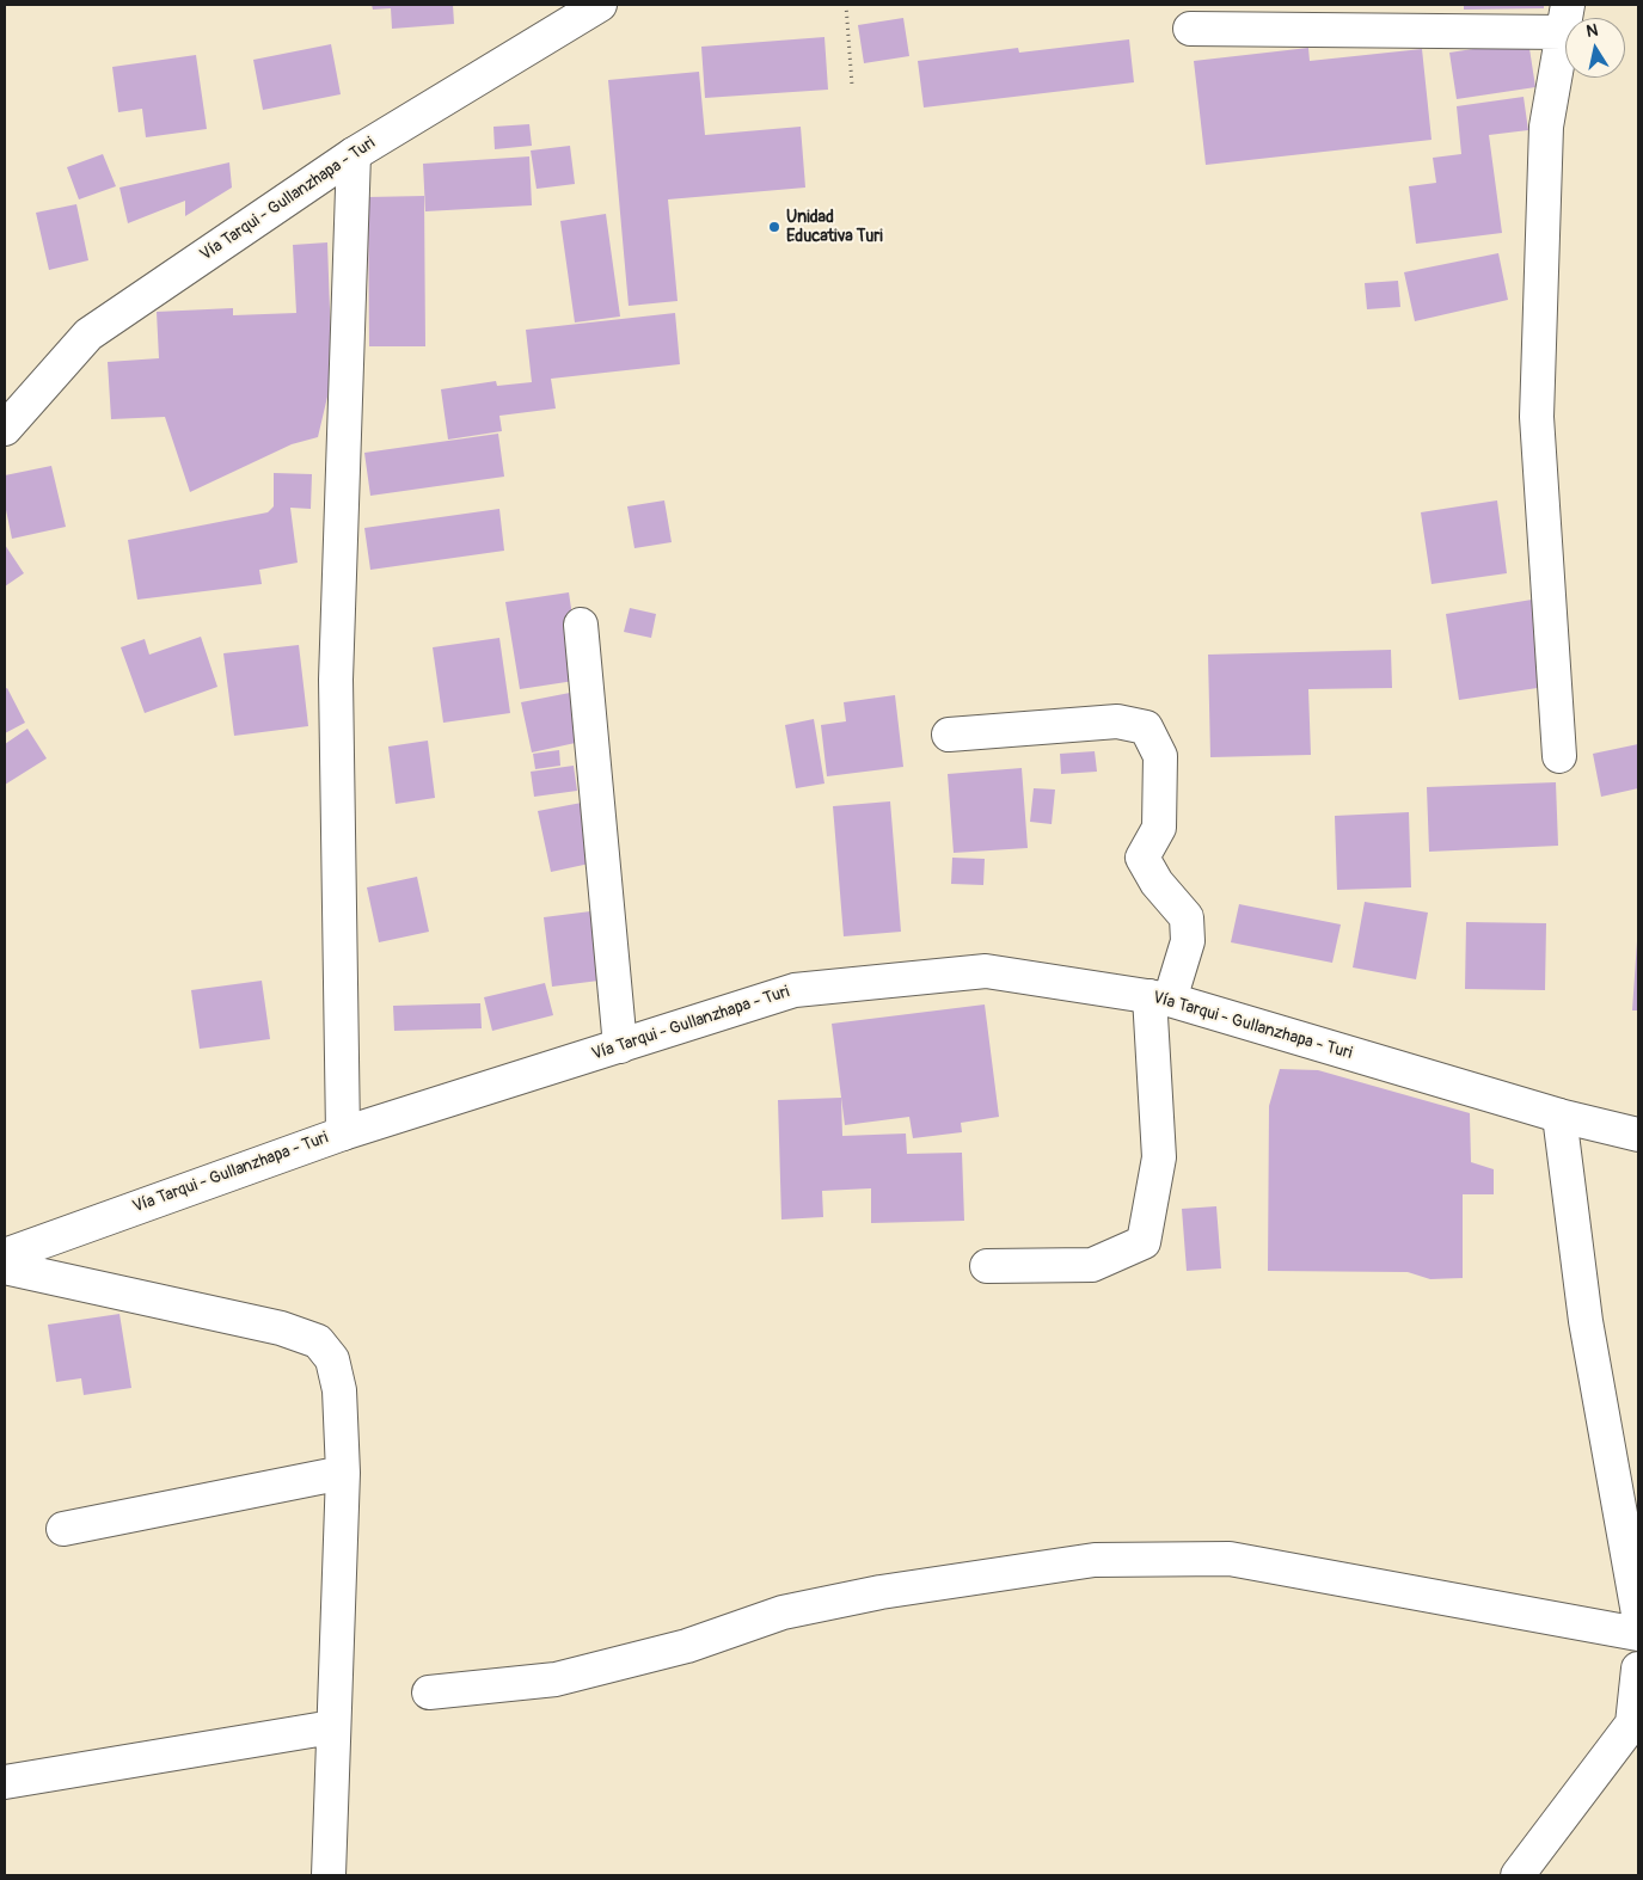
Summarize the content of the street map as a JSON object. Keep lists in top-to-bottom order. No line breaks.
{"streets":{"street":["Vía Tarqui - Gullanzhapa - Turi"]},"places":["Unidad Educativa Turi"],"north":"top"}
